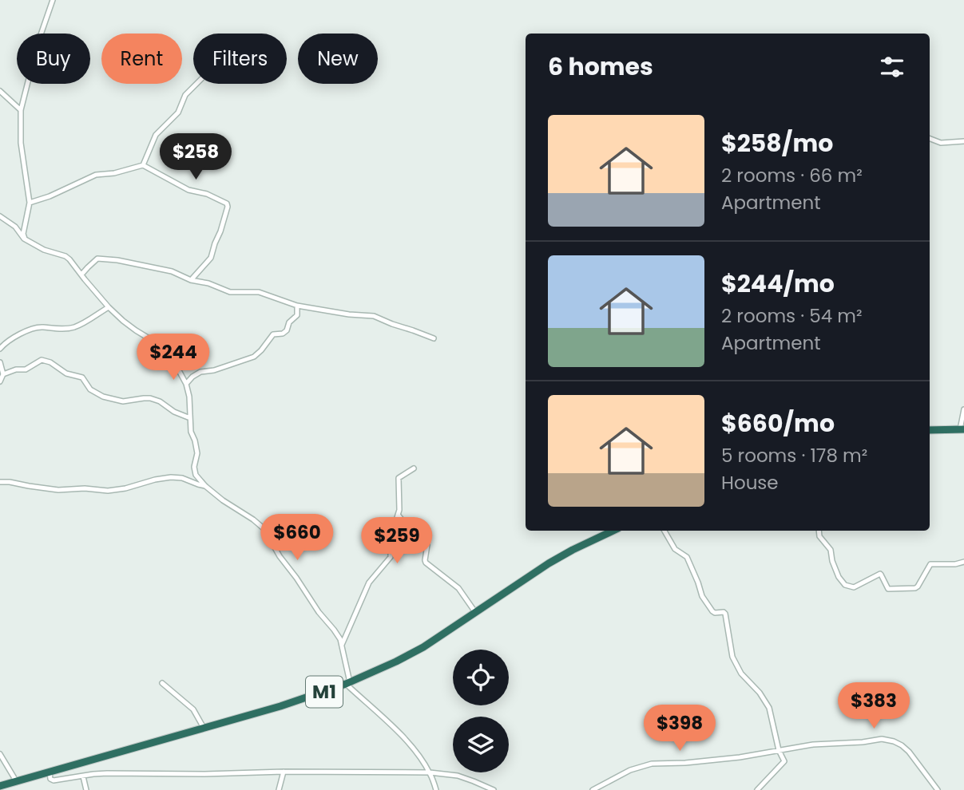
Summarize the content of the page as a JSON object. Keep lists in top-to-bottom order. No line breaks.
{"streets":{"highway":["M1"]},"page":{"chip":["Buy","Rent","Filters","New"],"heading":"6 homes","list":[{"name":"$258/mo","note":"2 rooms · 66 m² · Apartment"},{"name":"$244/mo","note":"2 rooms · 54 m² · Apartment"},{"name":"$660/mo","note":"5 rooms · 178 m² · House"}],"price":["$258","$244","$660","$259","$383","$398"]}}
